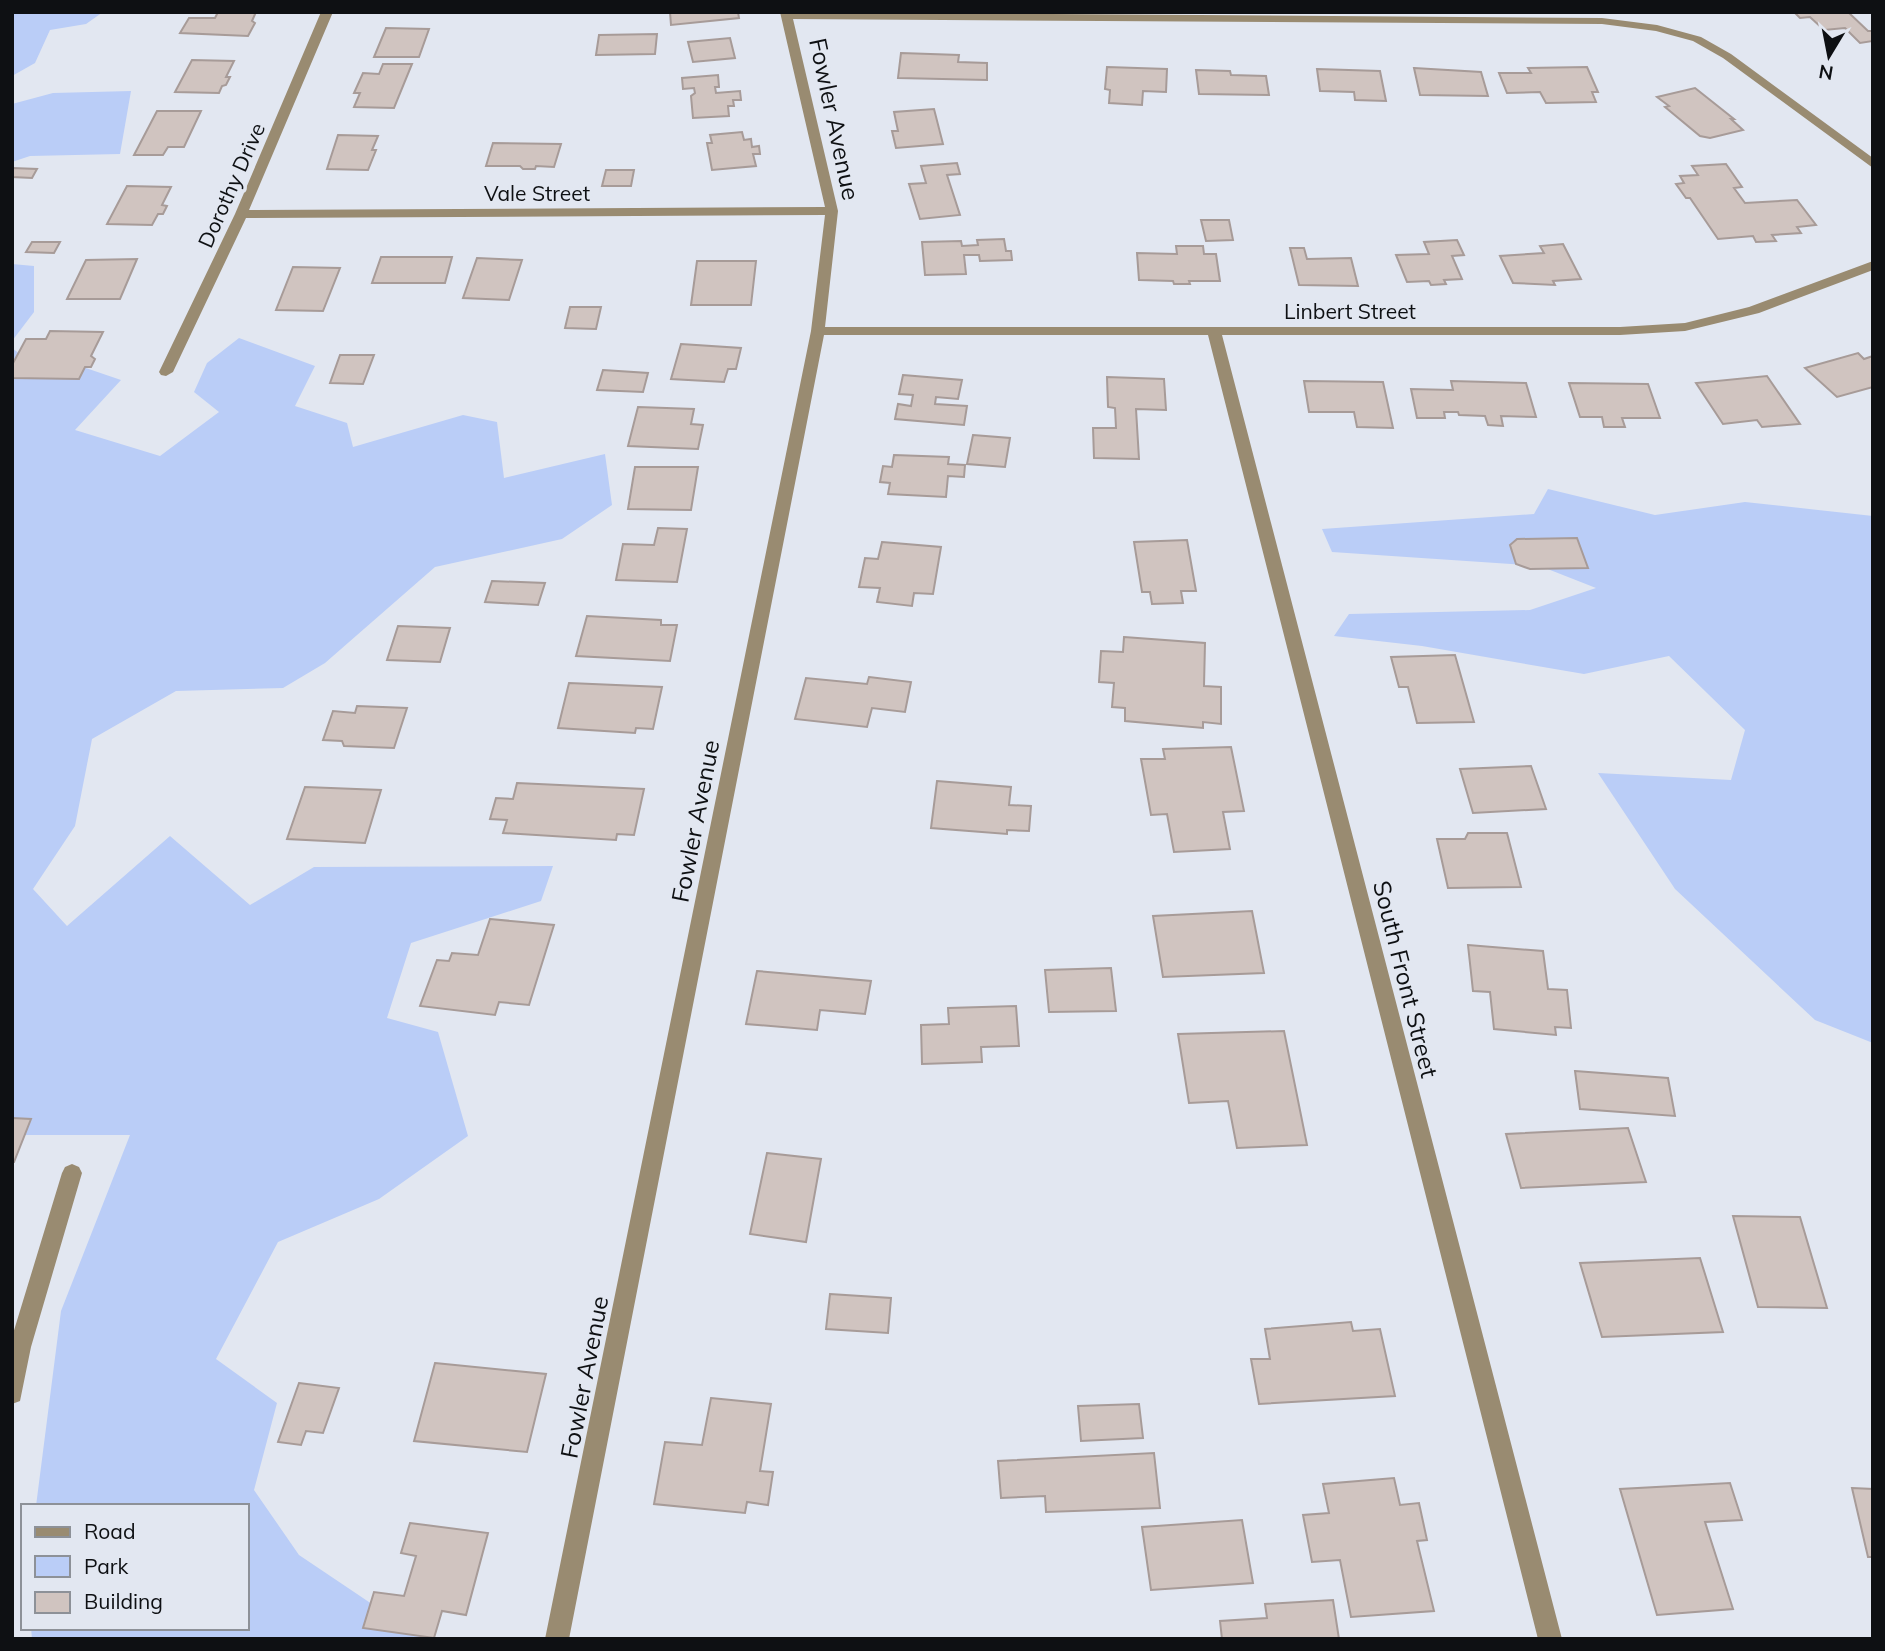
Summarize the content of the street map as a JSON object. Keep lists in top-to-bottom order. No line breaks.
{"streets":{"street":["Fowler Avenue","Dorothy Drive","Vale Street","Linbert Street","South Front Street"]},"crossings":[["Fowler Avenue","Vale Street"],["Fowler Avenue","Linbert Street"],["Dorothy Drive","Vale Street"],["Linbert Street","South Front Street"]],"legend":["Road","Park","Building"],"north":"bottom"}
